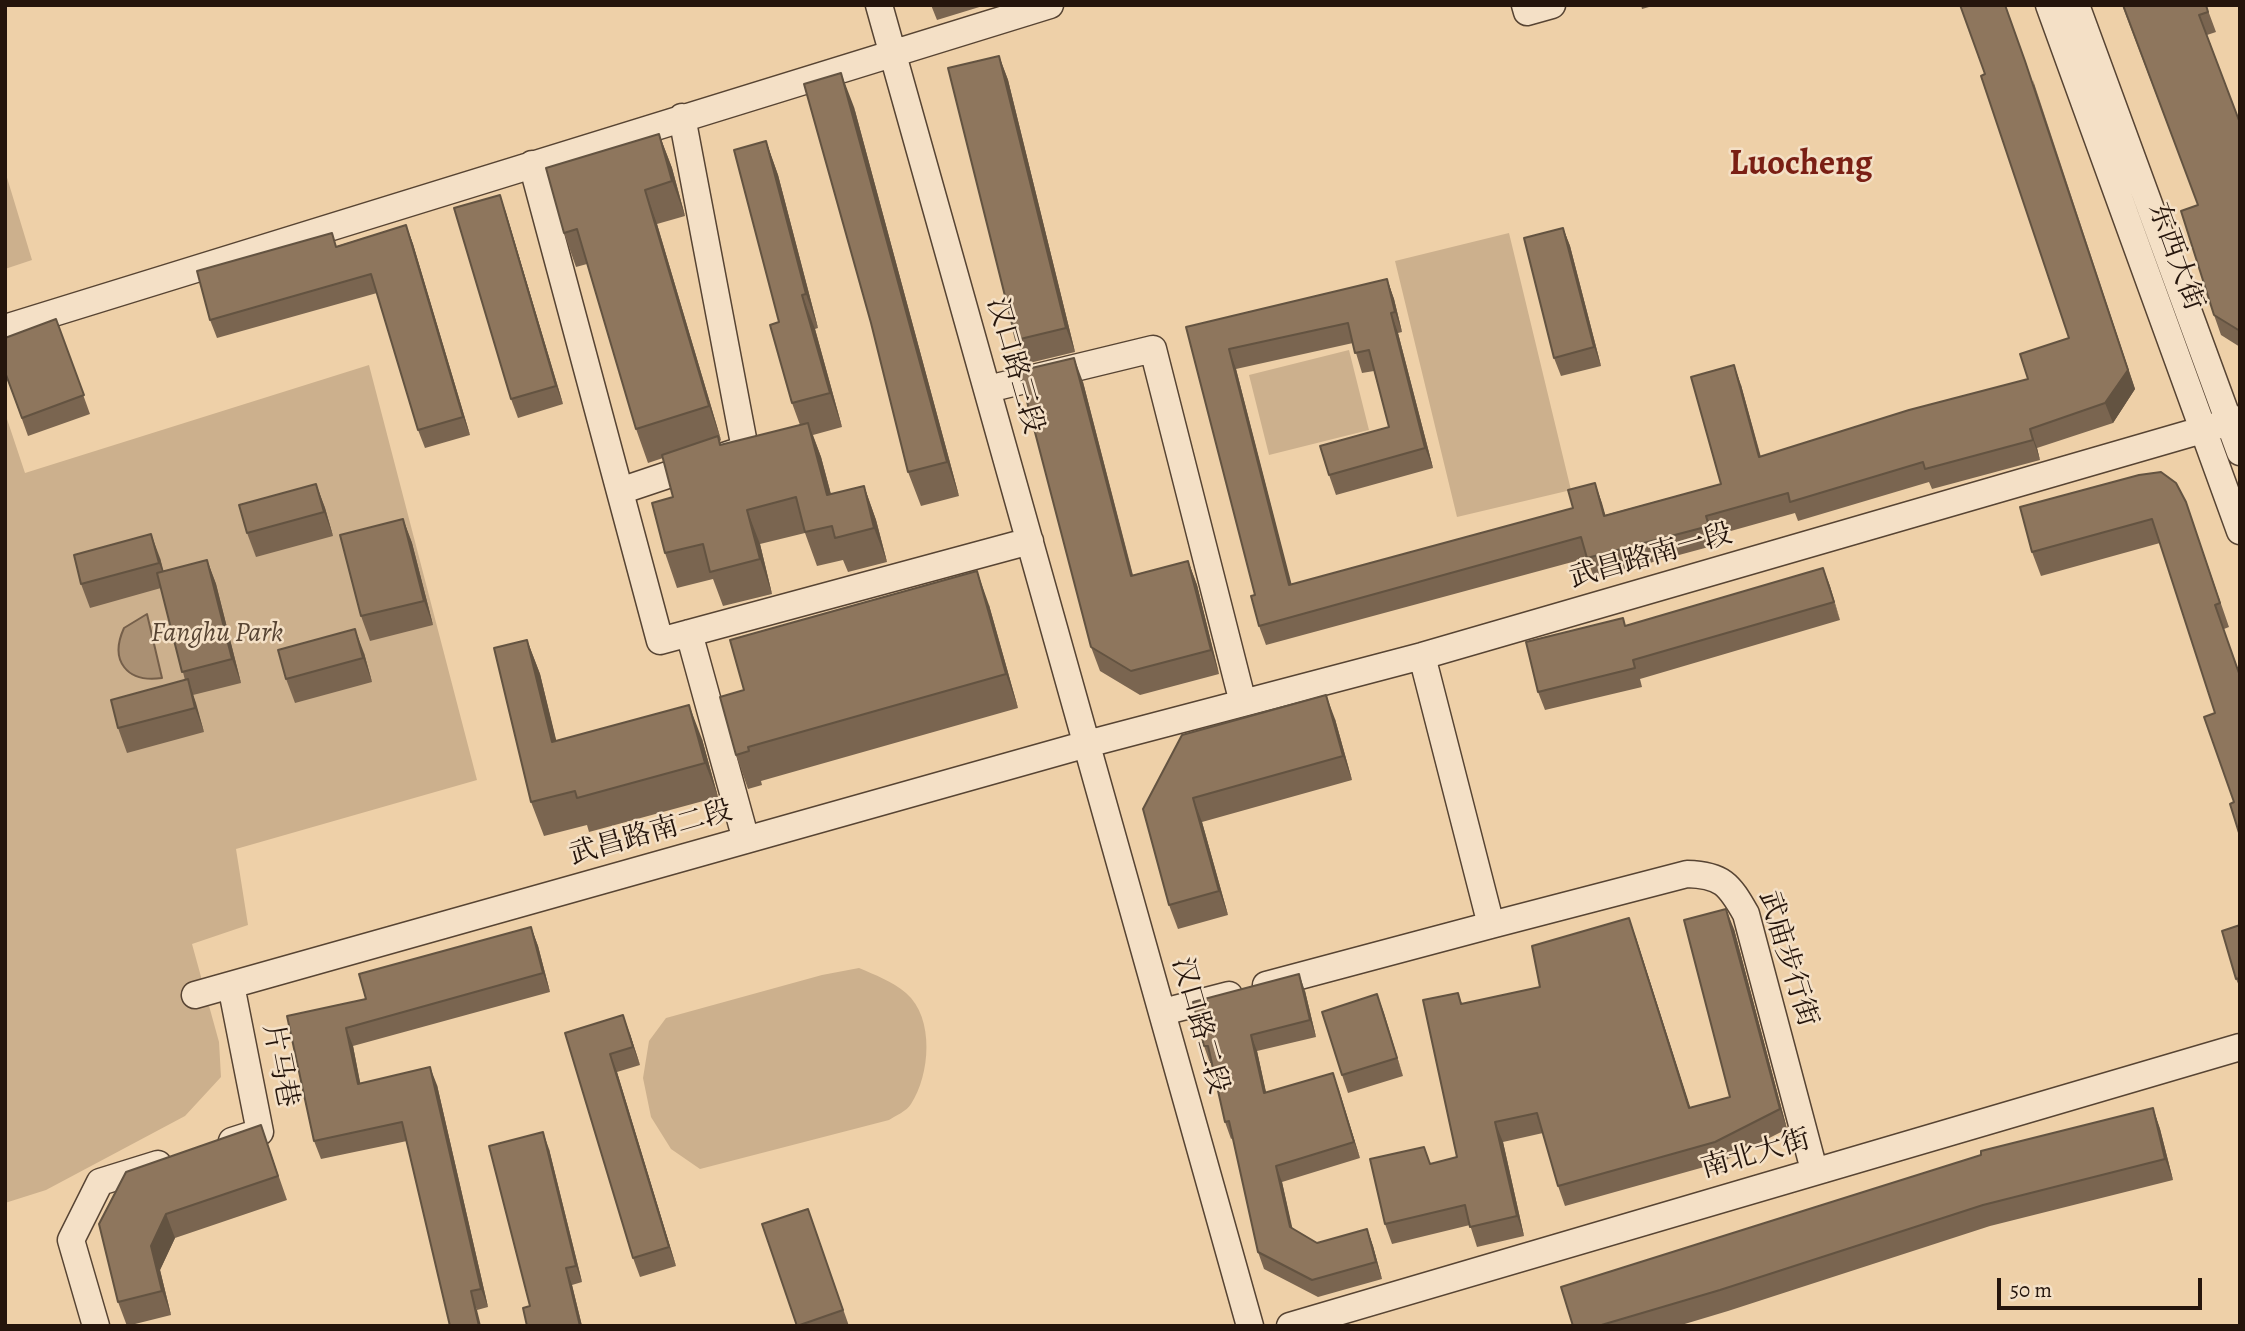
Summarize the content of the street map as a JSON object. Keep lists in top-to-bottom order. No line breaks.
{"streets":{"street":["东西大街","汉口路三段","武昌路南一段","武昌路南二段","武庙步行街","汉口路二段","片马巷","南北大街"]},"crossings":[["东西大街","武昌路南一段"],["汉口路三段","武昌路南一段"],["汉口路三段","武昌路南二段"],["汉口路三段","汉口路二段"],["武昌路南一段","武昌路南二段"],["武昌路南一段","汉口路二段"],["武昌路南二段","汉口路二段"],["武昌路南二段","片马巷"],["武庙步行街","汉口路二段"],["武庙步行街","南北大街"]],"districts":["Luocheng"],"parks":["Fanghu Park"],"scale_bar":"50 m"}
